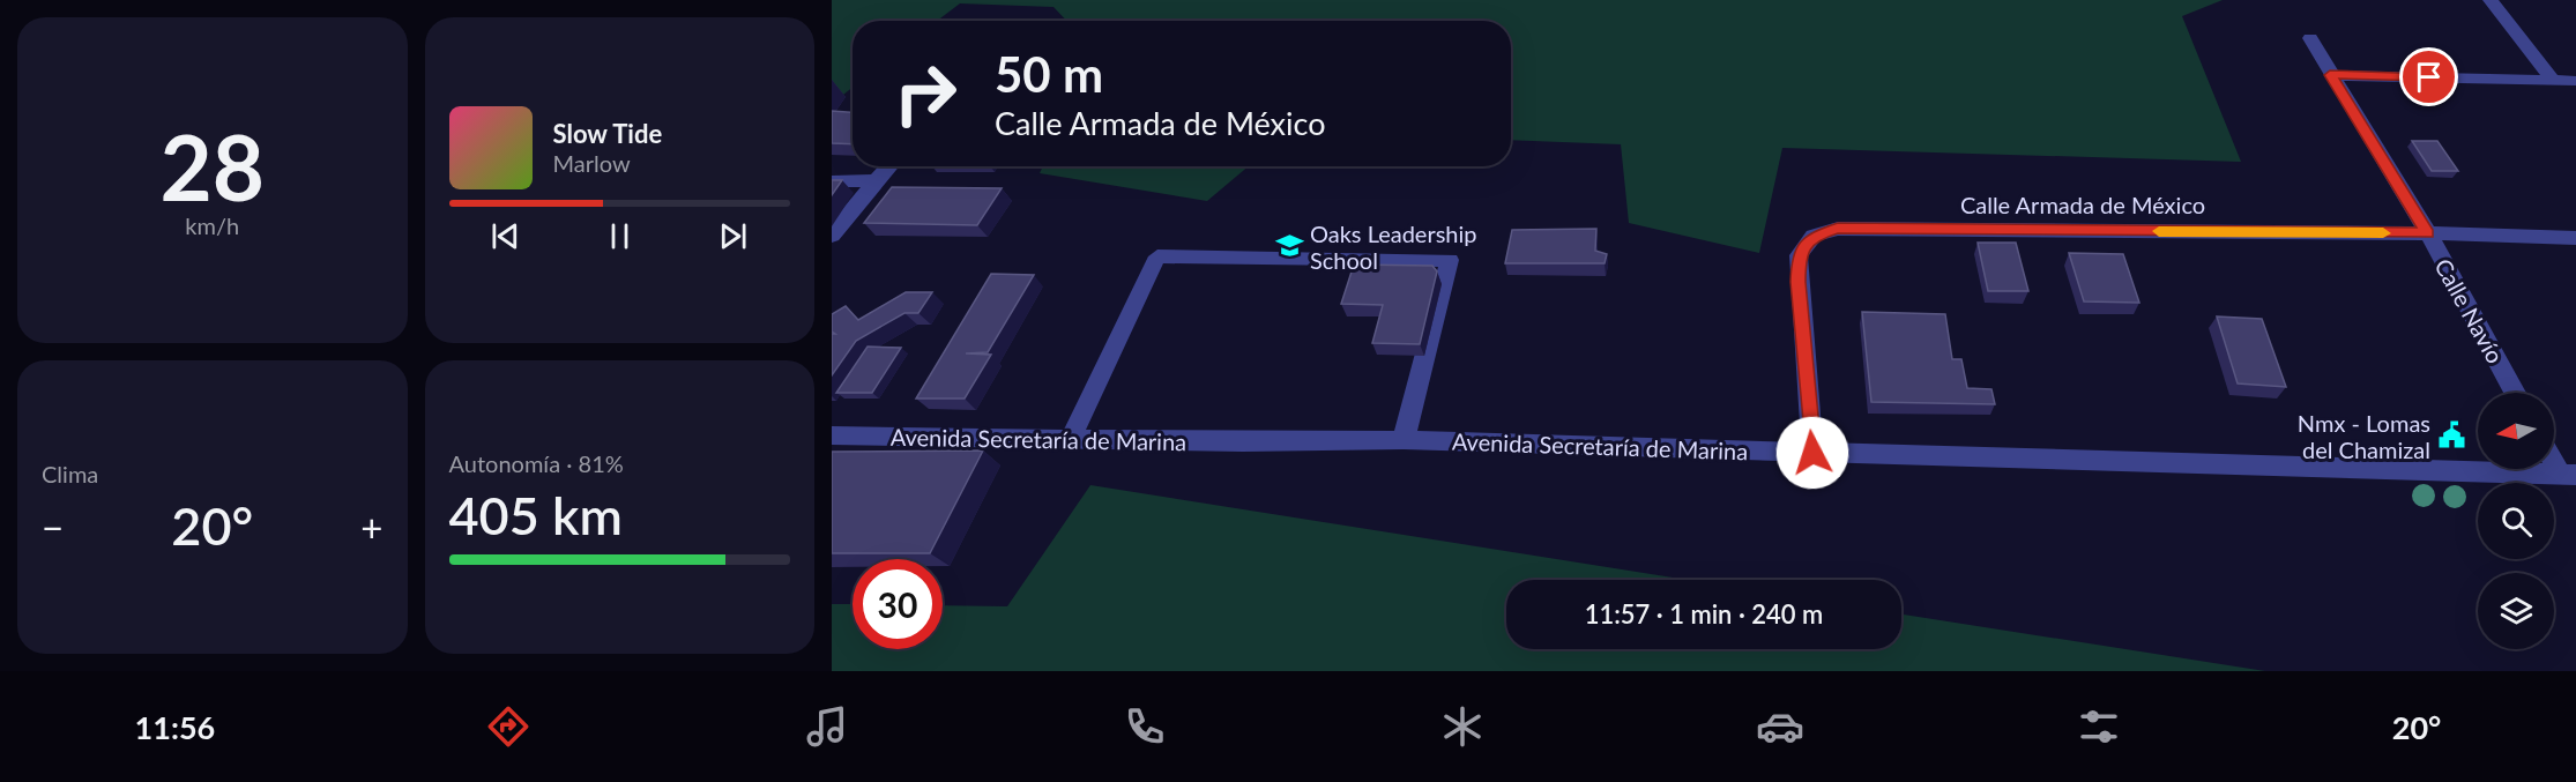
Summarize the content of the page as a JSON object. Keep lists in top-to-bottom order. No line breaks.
{"streets":{"street":["Calle Armada de México","Calle Navío","Avenida Secretaría de Marina"]},"crossings":[["Calle Armada de México","Calle Navío"],["Calle Armada de México","Avenida Secretaría de Marina"]],"places":{"school or university":["Oaks Leadership School"],"public building":["Nmx - Lomas del Chamizal"]},"north":"left","page":{"tile":[["28","km/h"],"Clima",["Autonomía · 81%","405 km"]],"turn":["50 m","Calle Armada de México"],"song":["Slow Tide","Marlow"],"heat":["−","20°","+"],"limit":"30","trip":"11:57 · 1 min · 240 m","tabs":["11:56","20°"]}}
